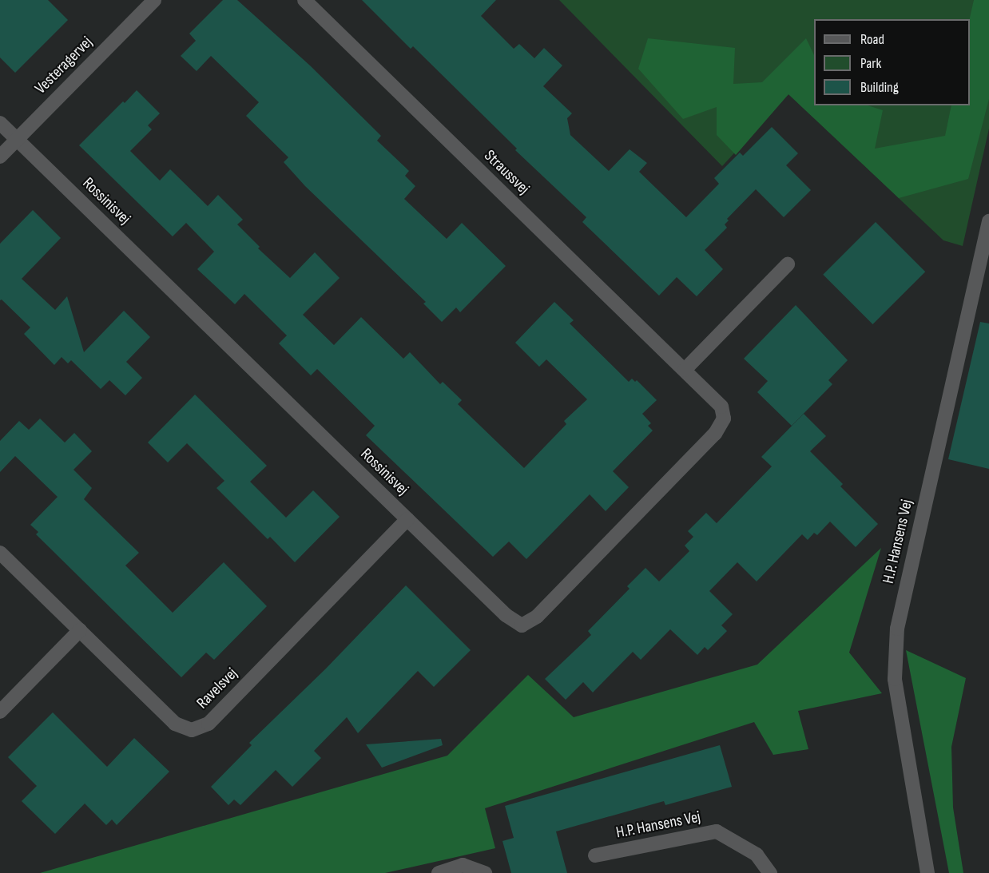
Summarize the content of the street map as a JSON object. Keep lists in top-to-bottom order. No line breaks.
{"streets":{"street":["Vesteragervej","Straussvej","Rossinisvej","H.P. Hansens Vej","Ravelsvej"]},"crossings":[["Vesteragervej","Rossinisvej"],["Straussvej","Rossinisvej"],["Rossinisvej","Ravelsvej"]],"legend":["Road","Park","Building"]}
